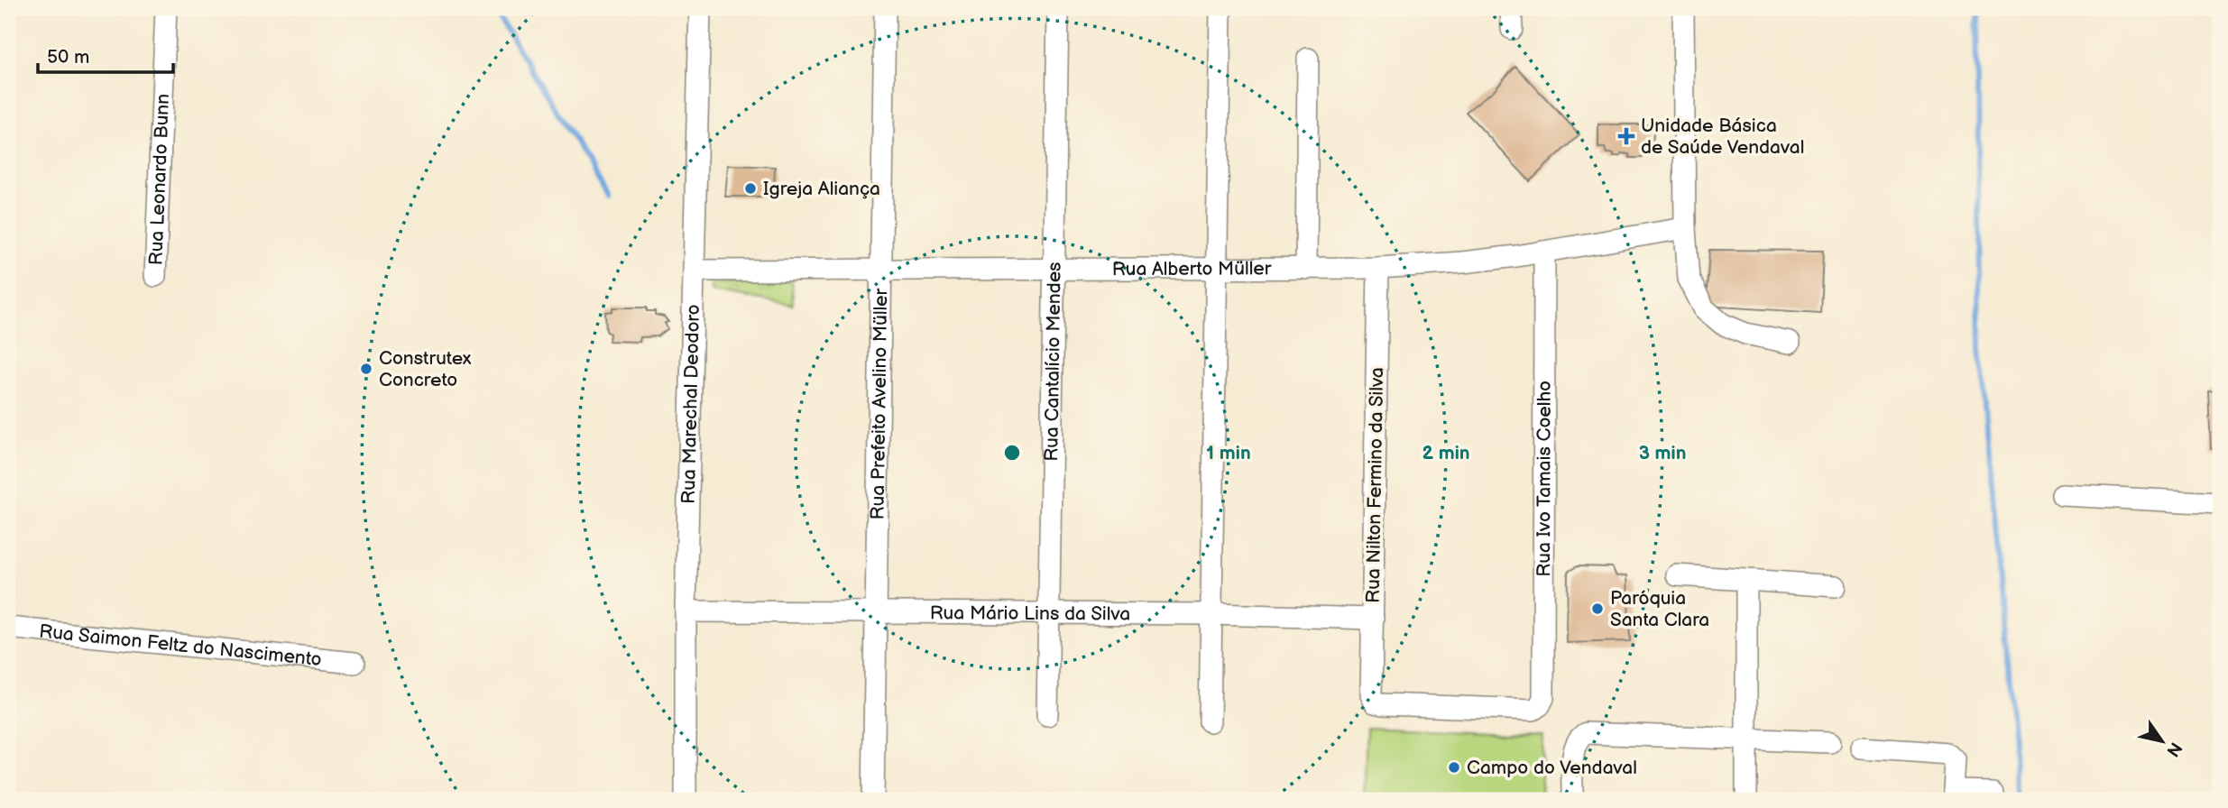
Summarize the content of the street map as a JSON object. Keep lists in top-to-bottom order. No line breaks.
{"streets":{"street":["Rua Leonardo Bunn","Rua Alberto Müller","Rua Cantalício Mendes","Rua Marechal Deodoro","Rua Prefeito Avelino Müller","Rua Ivo Tamais Coelho","Rua Nilton Fermino da Silva","Rua Mário Lins da Silva","Rua Saimon Feltz do Nascimento"]},"crossings":[["Rua Alberto Müller","Rua Cantalício Mendes"],["Rua Alberto Müller","Rua Marechal Deodoro"],["Rua Alberto Müller","Rua Prefeito Avelino Müller"],["Rua Alberto Müller","Rua Ivo Tamais Coelho"],["Rua Alberto Müller","Rua Nilton Fermino da Silva"],["Rua Cantalício Mendes","Rua Mário Lins da Silva"],["Rua Marechal Deodoro","Rua Mário Lins da Silva"],["Rua Prefeito Avelino Müller","Rua Mário Lins da Silva"],["Rua Ivo Tamais Coelho","Rua Nilton Fermino da Silva"],["Rua Nilton Fermino da Silva","Rua Mário Lins da Silva"]],"places":{"health":["Unidade Básica de Saúde Vendaval"],"other":["Igreja Aliança","Construtex Concreto","Paróquia Santa Clara","Campo do Vendaval"]},"scale_bar":"50 m","north":"bottom right","rings":["1 min","2 min","3 min"]}
